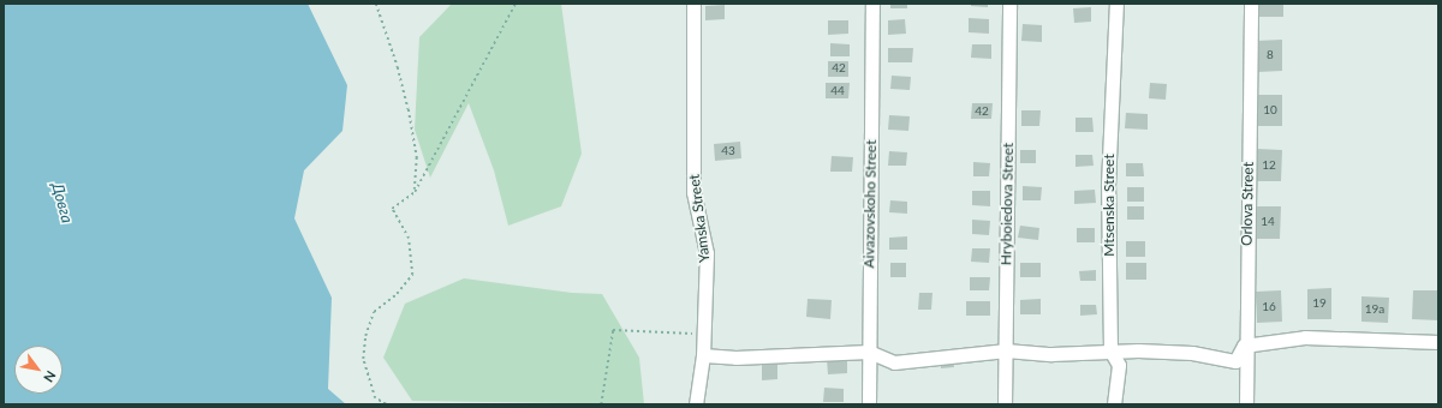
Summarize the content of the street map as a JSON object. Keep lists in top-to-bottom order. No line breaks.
{"streets":{"street":["Aivazovskoho Street","Hryboiedova Street","Orlova Street","Mtsenska Street","Yamska Street"]},"water":["Довга"],"house_numbers":["8","42","44","10","42","43","12","14","19","16","19а"],"north":"bottom right"}
